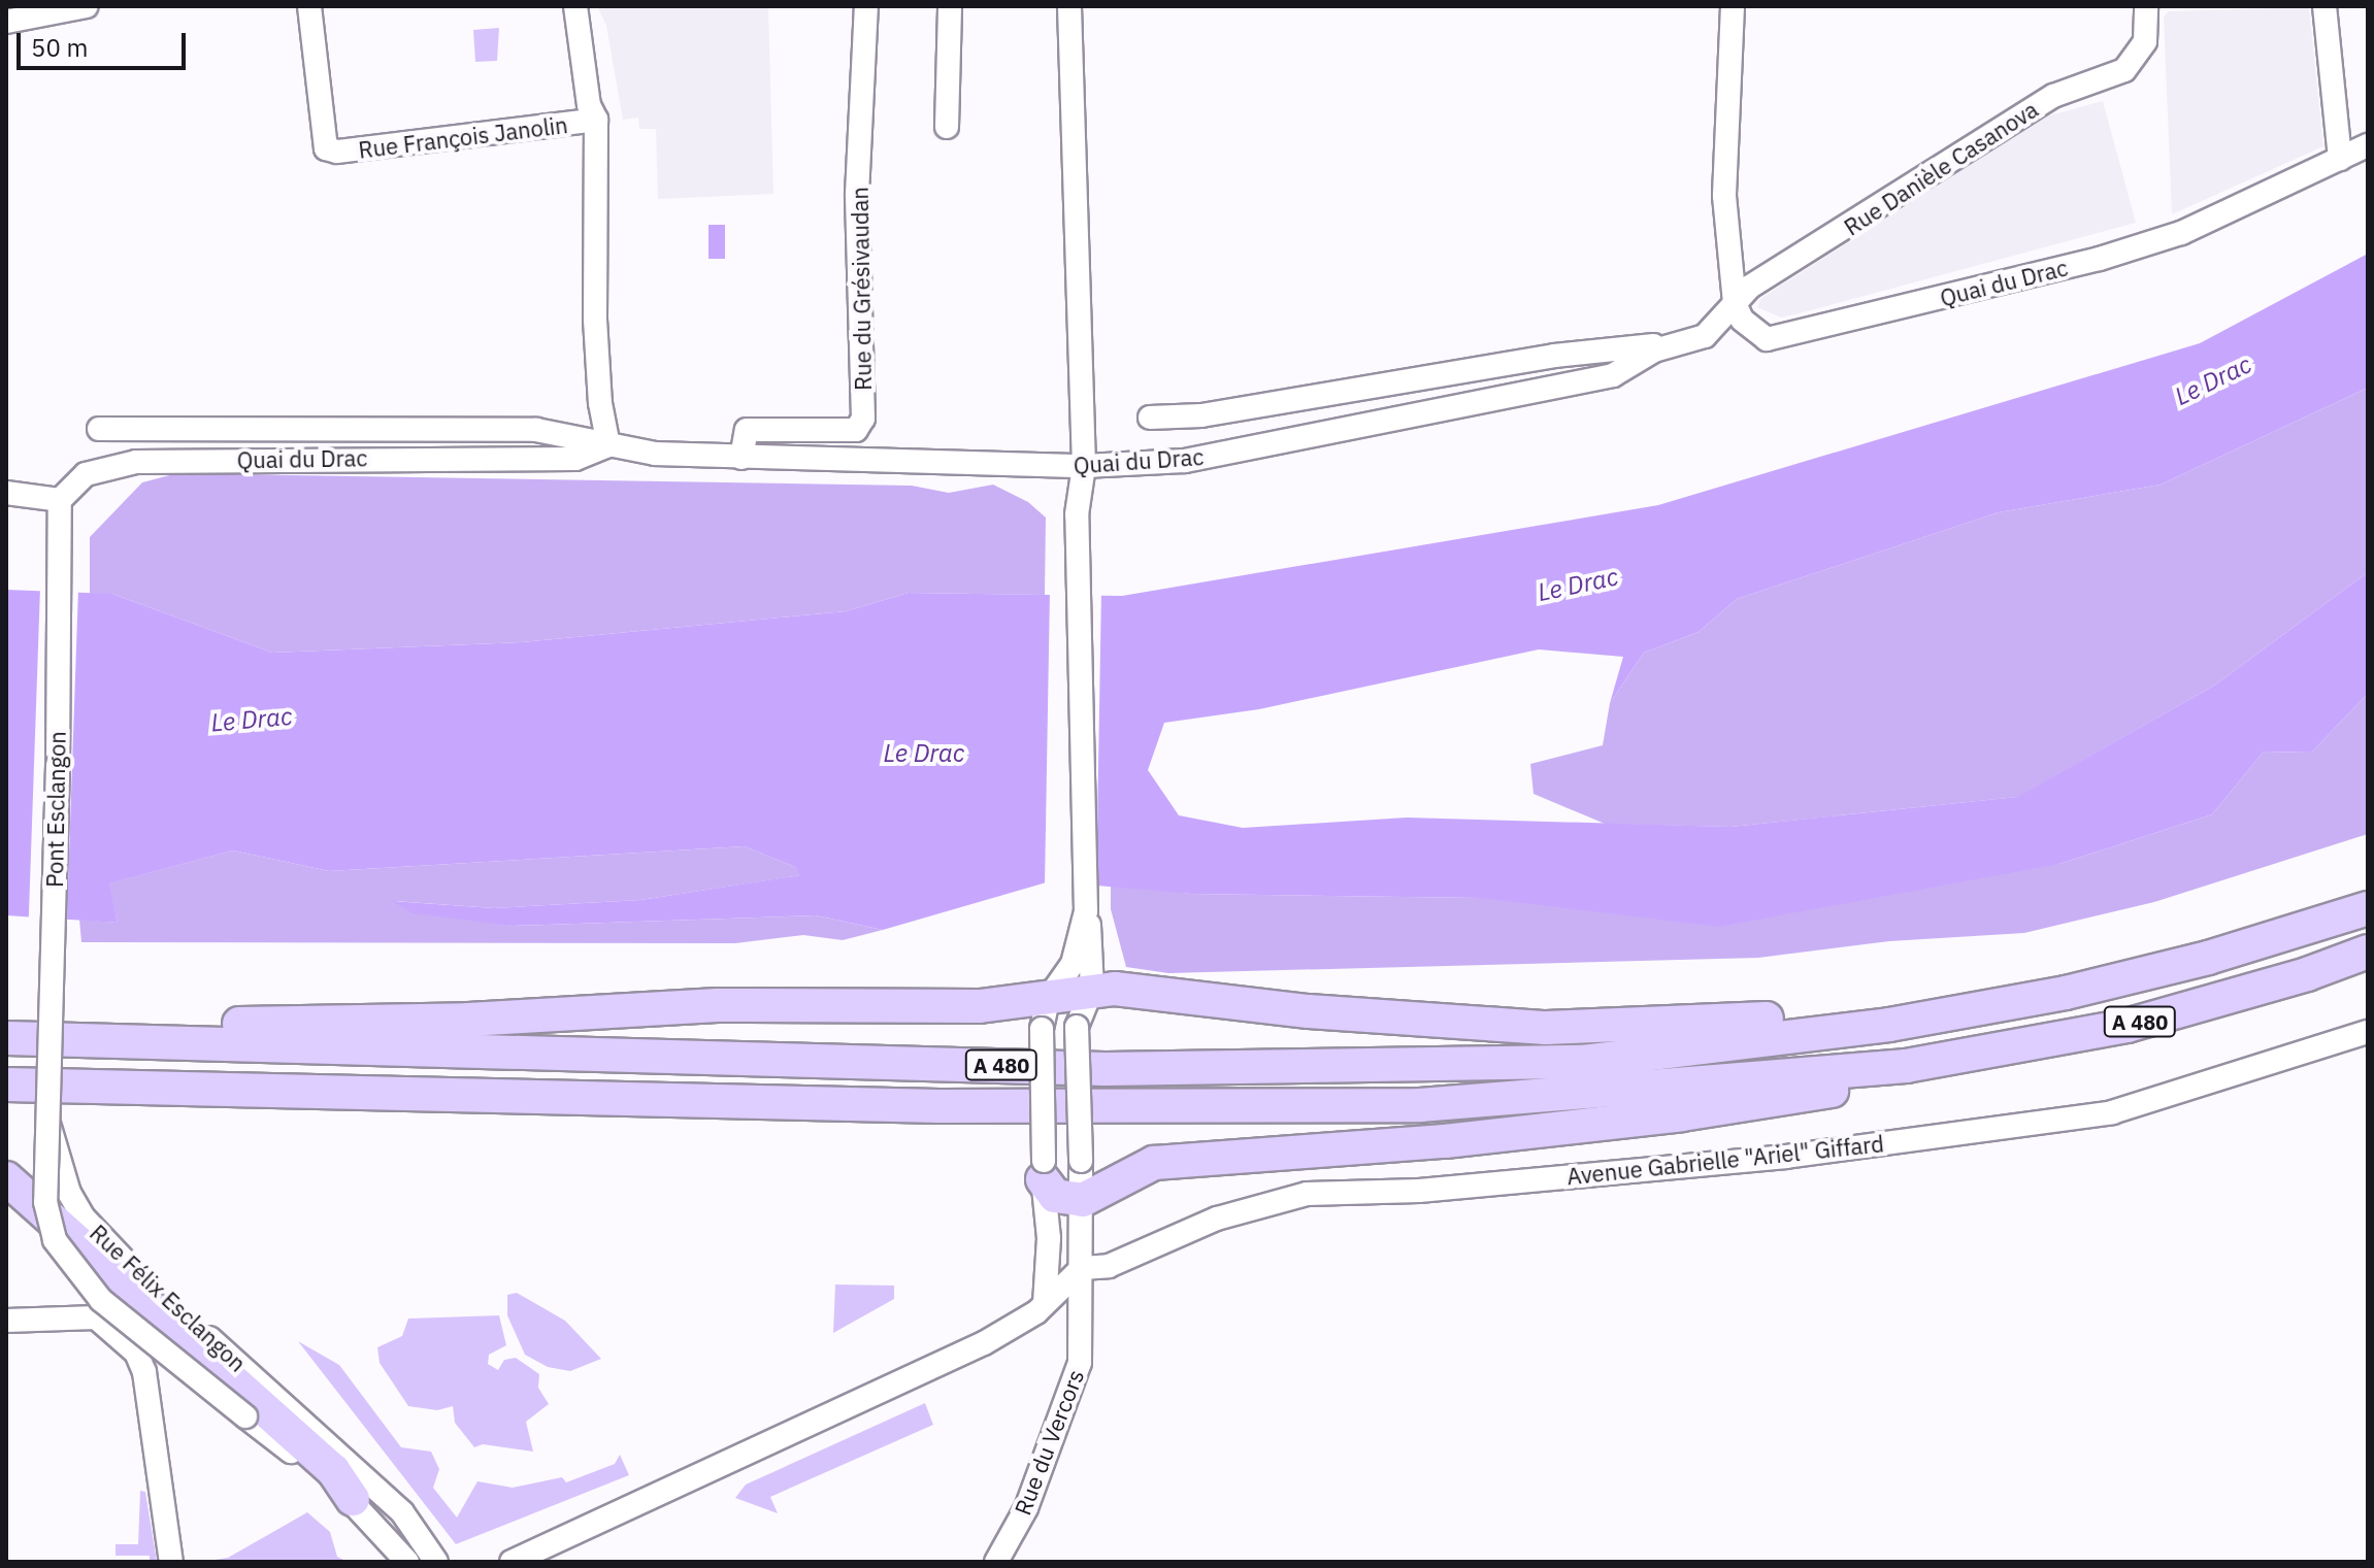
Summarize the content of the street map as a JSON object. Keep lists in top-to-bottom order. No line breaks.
{"streets":{"highway":["A 480"],"street":["Rue François Janolin","Rue Danièle Casanova","Quai du Drac","Rue du Grésivaudan","Pont Esclangon","Avenue Gabrielle \"Ariel\" Giffard","Rue Félix Esclangon","Rue du Vercors"]},"crossings":[["Rue Danièle Casanova","Quai du Drac"],["Quai du Drac","Rue du Grésivaudan"],["Quai du Drac","Pont Esclangon"],["Pont Esclangon","Rue Félix Esclangon"],["Avenue Gabrielle \"Ariel\" Giffard","Rue du Vercors"]],"water":["Le Drac"],"scale_bar":"50 m"}
